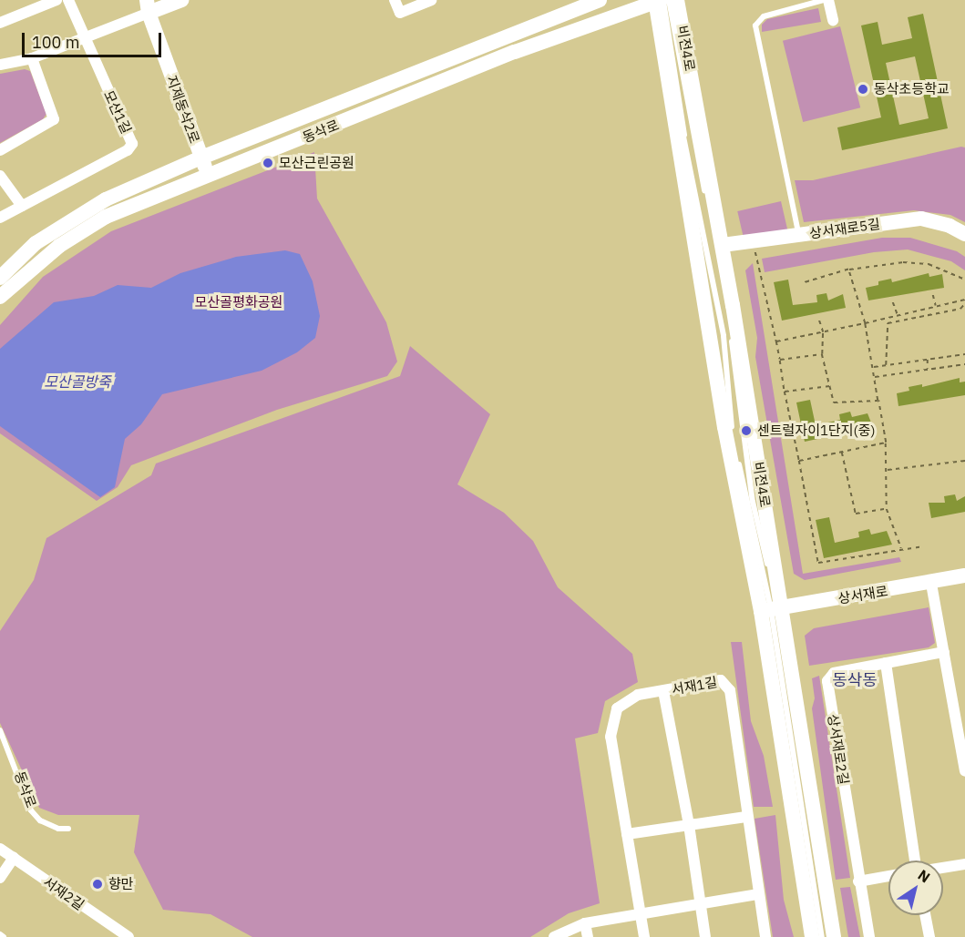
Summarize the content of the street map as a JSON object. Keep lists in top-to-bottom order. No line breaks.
{"streets":{"main road":["비전4로","지제동삭2로","동삭로","상서재로5길","상서재로"],"street":["모산1길","서재1길","상서재로2길","서재2길"]},"crossings":[["비전4로","동삭로"],["비전4로","상서재로5길"],["비전4로","상서재로"],["지제동삭2로","동삭로"]],"districts":["동삭동"],"water":["모산골방죽"],"parks":["모산골평화공원"],"places":["동삭초등학교","모산근린공원","센트럴자이1단지(중)","향만"],"scale_bar":"100 m","north":"top right"}
